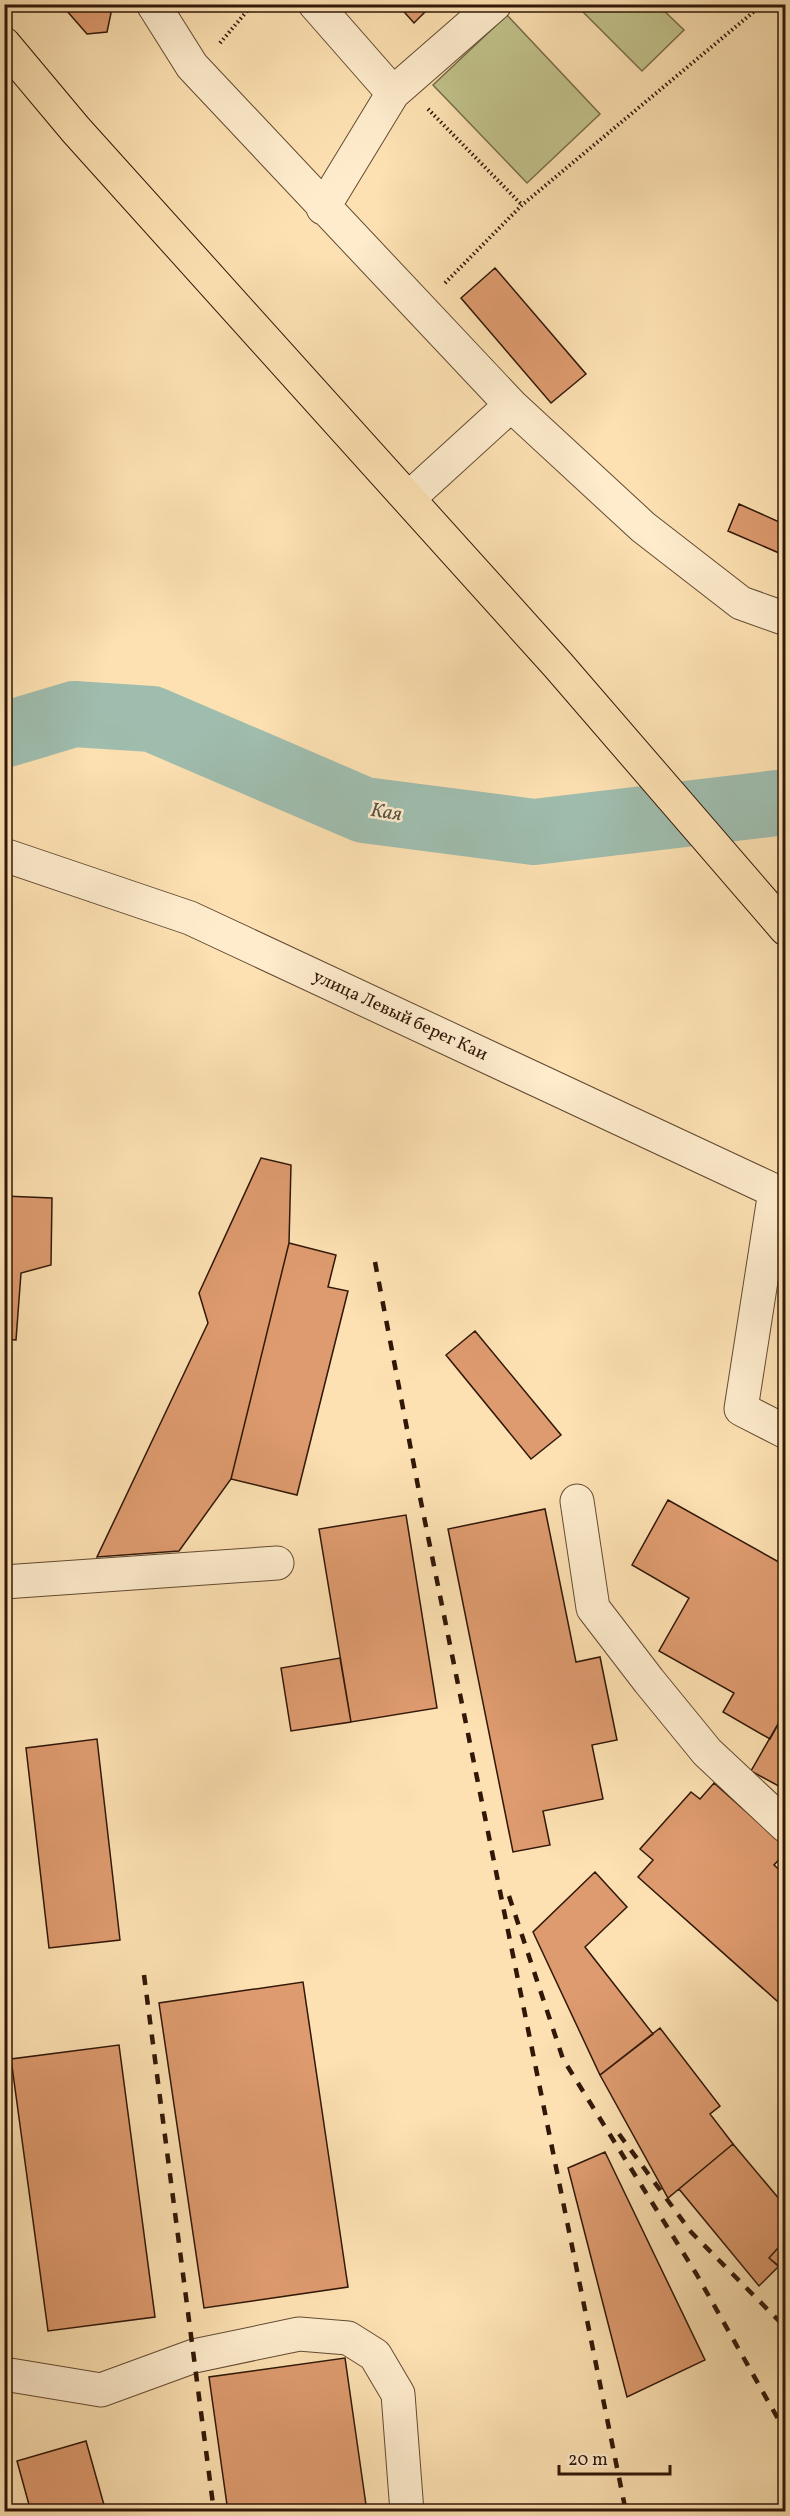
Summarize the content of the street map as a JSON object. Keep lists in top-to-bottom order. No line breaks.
{"streets":{"street":["улица Левый берег Каи"]},"water":["Кая"],"scale_bar":"20 m"}
